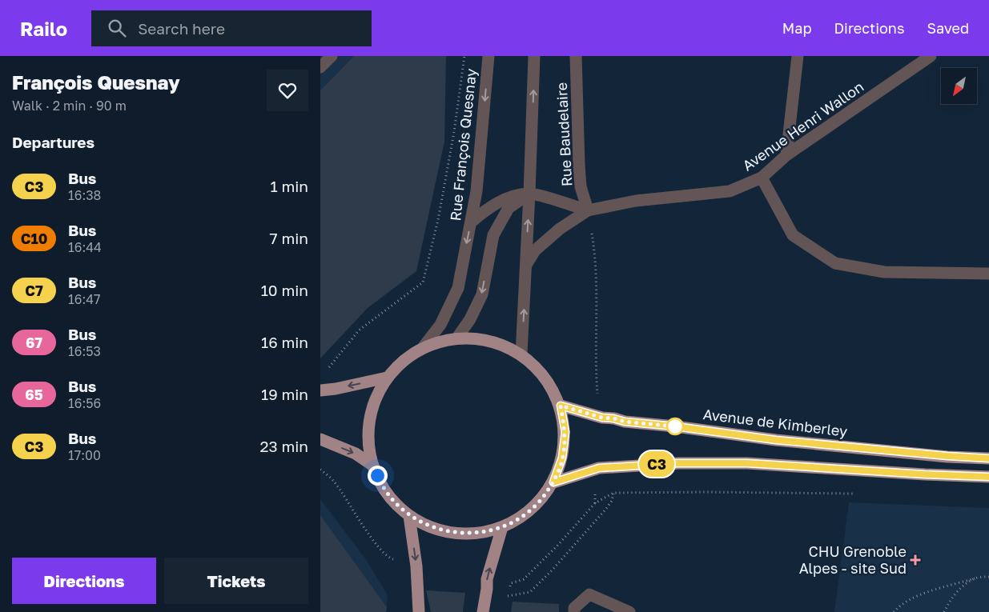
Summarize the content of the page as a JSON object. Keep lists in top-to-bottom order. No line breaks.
{"streets":{"main road":["Rue François Quesnay","Avenue de Kimberley"],"street":["Avenue Henri Wallon","Rue Baudelaire"]},"crossings":[["Avenue Henri Wallon","Rue Baudelaire"],["Rue François Quesnay","Avenue de Kimberley"]],"places":{"health":["CHU Grenoble Alpes - site Sud"]},"lines":["bus line C3"],"north":"bottom left","page":{"header":"Railo","search":"Search here","nav":["Map","Directions","Saved"],"heading":[["François Quesnay","Walk · 2 min · 90 m"],"Departures"],"on_map":"C3","list":[{"mark":"C3","name":"Bus","note":"16:38","value":"1 min"},{"mark":"C10","name":"Bus","note":"16:44","value":"7 min"},{"mark":"C7","name":"Bus","note":"16:47","value":"10 min"},{"mark":"67","name":"Bus","note":"16:53","value":"16 min"},{"mark":"65","name":"Bus","note":"16:56","value":"19 min"},{"mark":"C3","name":"Bus","note":"17:00","value":"23 min"}],"buttons":["Directions","Tickets"]}}
